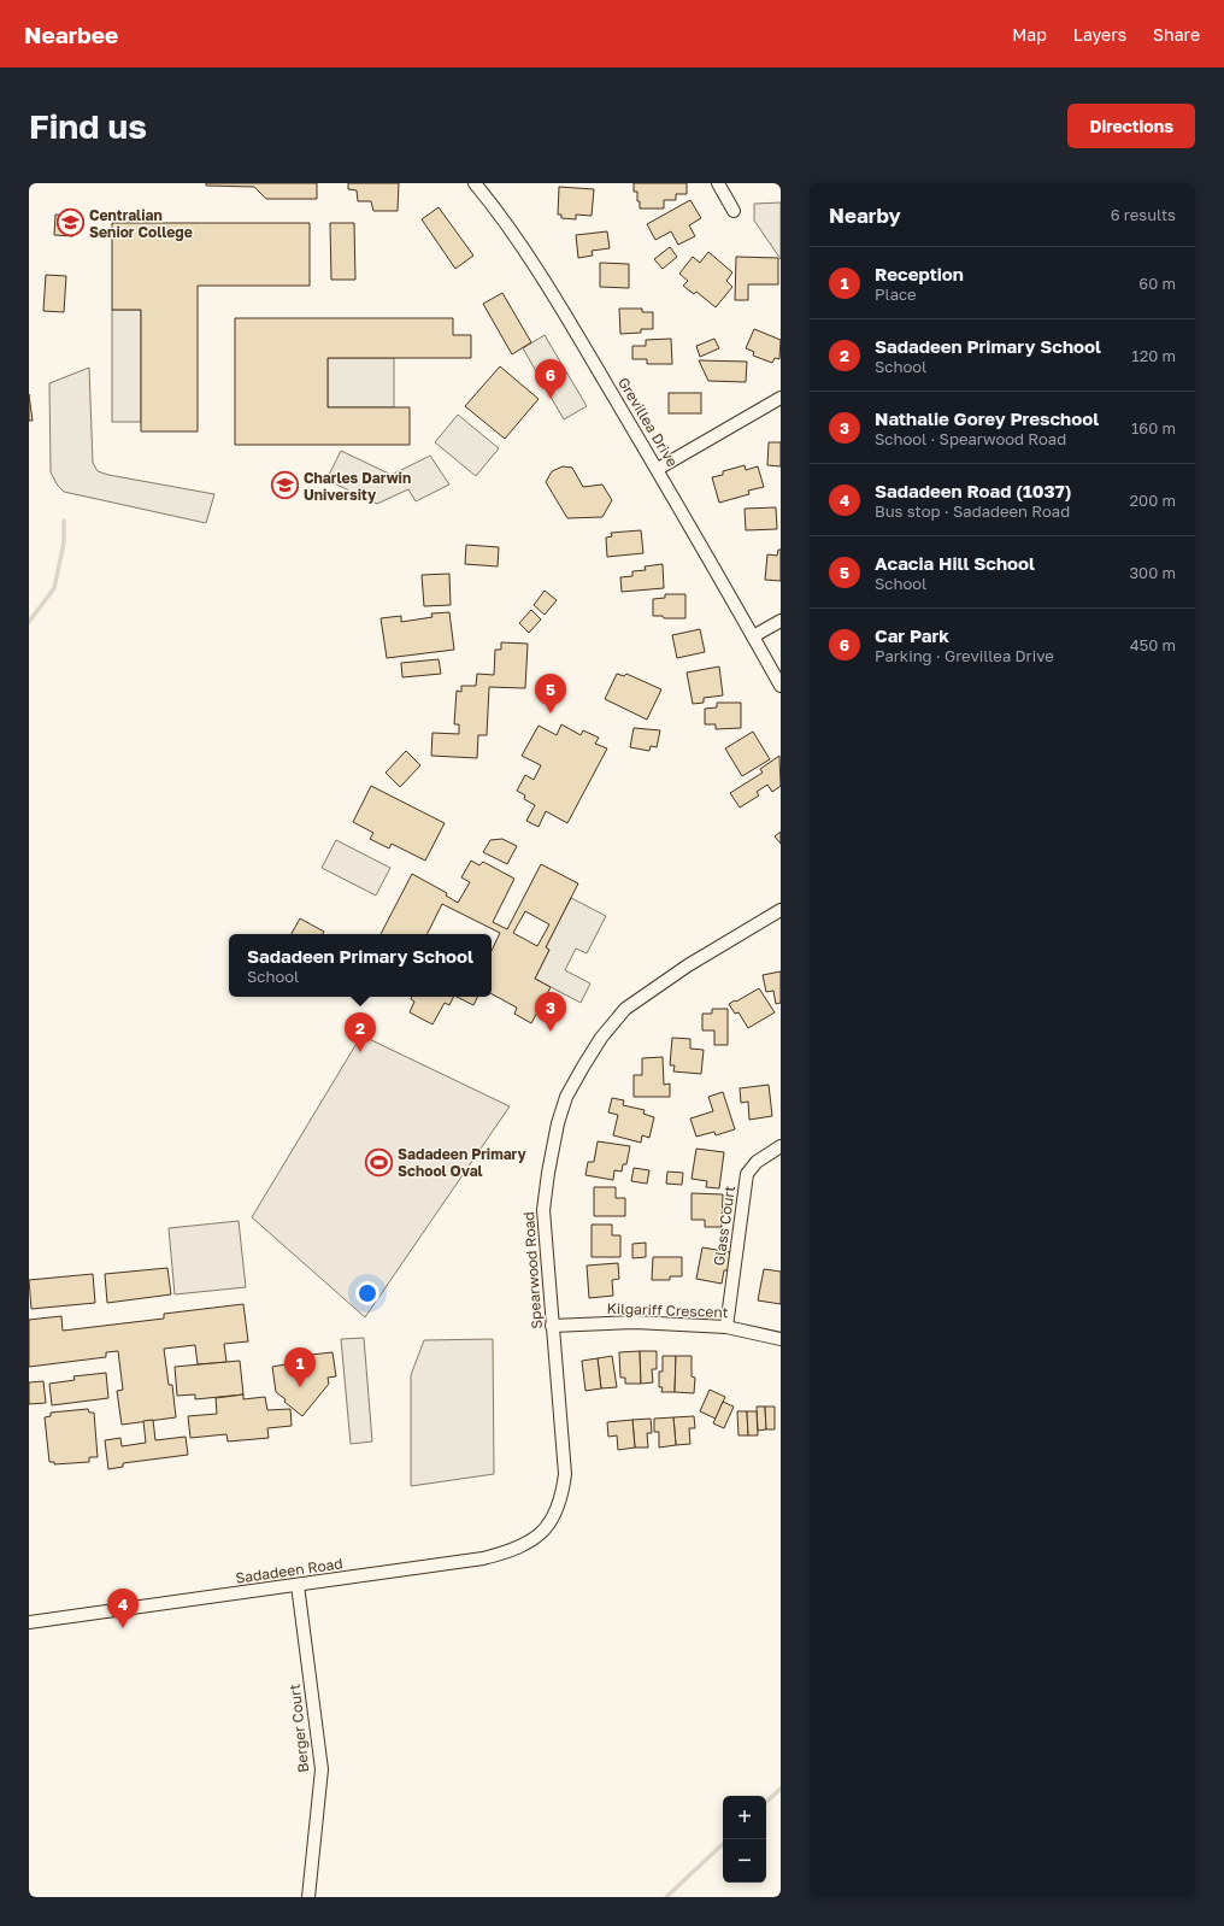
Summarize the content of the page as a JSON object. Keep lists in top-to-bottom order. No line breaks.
{"streets":{"street":["Grevillea Drive","Glass Court","Spearwood Road","Kilgariff Crescent","Sadadeen Road","Berger Court"]},"crossings":[["Glass Court","Kilgariff Crescent"],["Spearwood Road","Kilgariff Crescent"],["Spearwood Road","Sadadeen Road"],["Sadadeen Road","Berger Court"]],"places":{"school or university":["Centralian Senior College","Charles Darwin University"],"sports":["Sadadeen Primary School Oval"]},"page":{"header":"Nearbee","nav":["Map","Layers","Share"],"buttons":"Directions","title":"Find us","heading":["Nearby","6 results"],"list":[{"mark":"1","name":"Reception","note":"Place","value":"60 m"},{"mark":"2","name":"Sadadeen Primary School","note":"School","value":"120 m"},{"mark":"3","name":"Nathalie Gorey Preschool","note":"School · Spearwood Road","value":"160 m"},{"mark":"4","name":"Sadadeen Road (1037)","note":"Bus stop · Sadadeen Road","value":"200 m"},{"mark":"5","name":"Acacia Hill School","note":"School","value":"300 m"},{"mark":"6","name":"Car Park","note":"Parking · Grevillea Drive","value":"450 m"}],"pins":["6","5","3","2","1","4"],"popup":["Sadadeen Primary School","School"],"map_buttons":["+","−"]}}
